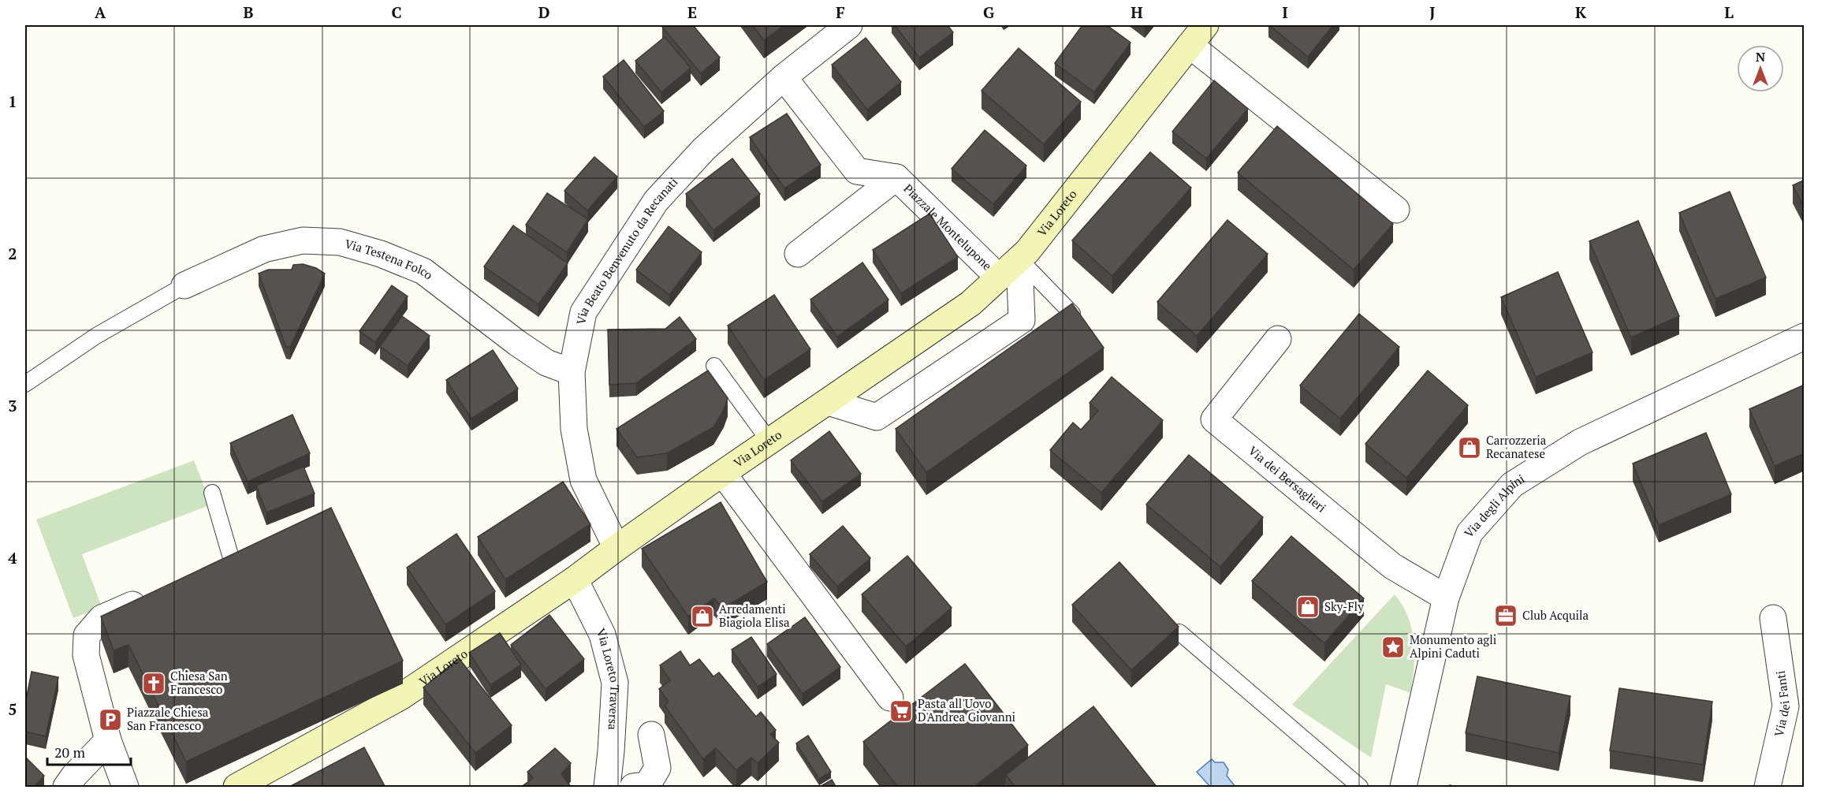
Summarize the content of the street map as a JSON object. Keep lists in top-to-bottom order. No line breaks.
{"streets":{"street":["Via Loreto","Piazzale Montelupone","Via Beato Benvenuto da Recanati","Via Testena Folco","Via dei Bersaglieri","Via degli Alpini","Via Loreto Traversa","Via dei Fanti"]},"crossings":[["Via Loreto","Piazzale Montelupone"],["Via Loreto","Via Beato Benvenuto da Recanati"],["Via Loreto","Via Loreto Traversa"],["Piazzale Montelupone","Via Beato Benvenuto da Recanati"],["Via Beato Benvenuto da Recanati","Via Testena Folco"],["Via dei Bersaglieri","Via degli Alpini"]],"places":{"shop":["Carrozzeria Recanatese","Sky-Fly","Arredamenti Biagiola Elisa"],"office":["Club Acquila"],"place":["Monumento agli Alpini Caduti"],"church":["Chiesa San Francesco"],"supermarket":["Pasta all'Uovo D'Andrea Giovanni"],"parking":["Piazzale Chiesa San Francesco"]},"scale_bar":"20 m","north":"top","grid":{"columns":["A","B","C","D","E","F","G","H","I","J","K","L"],"rows":["1","2","3","4","5"]}}
